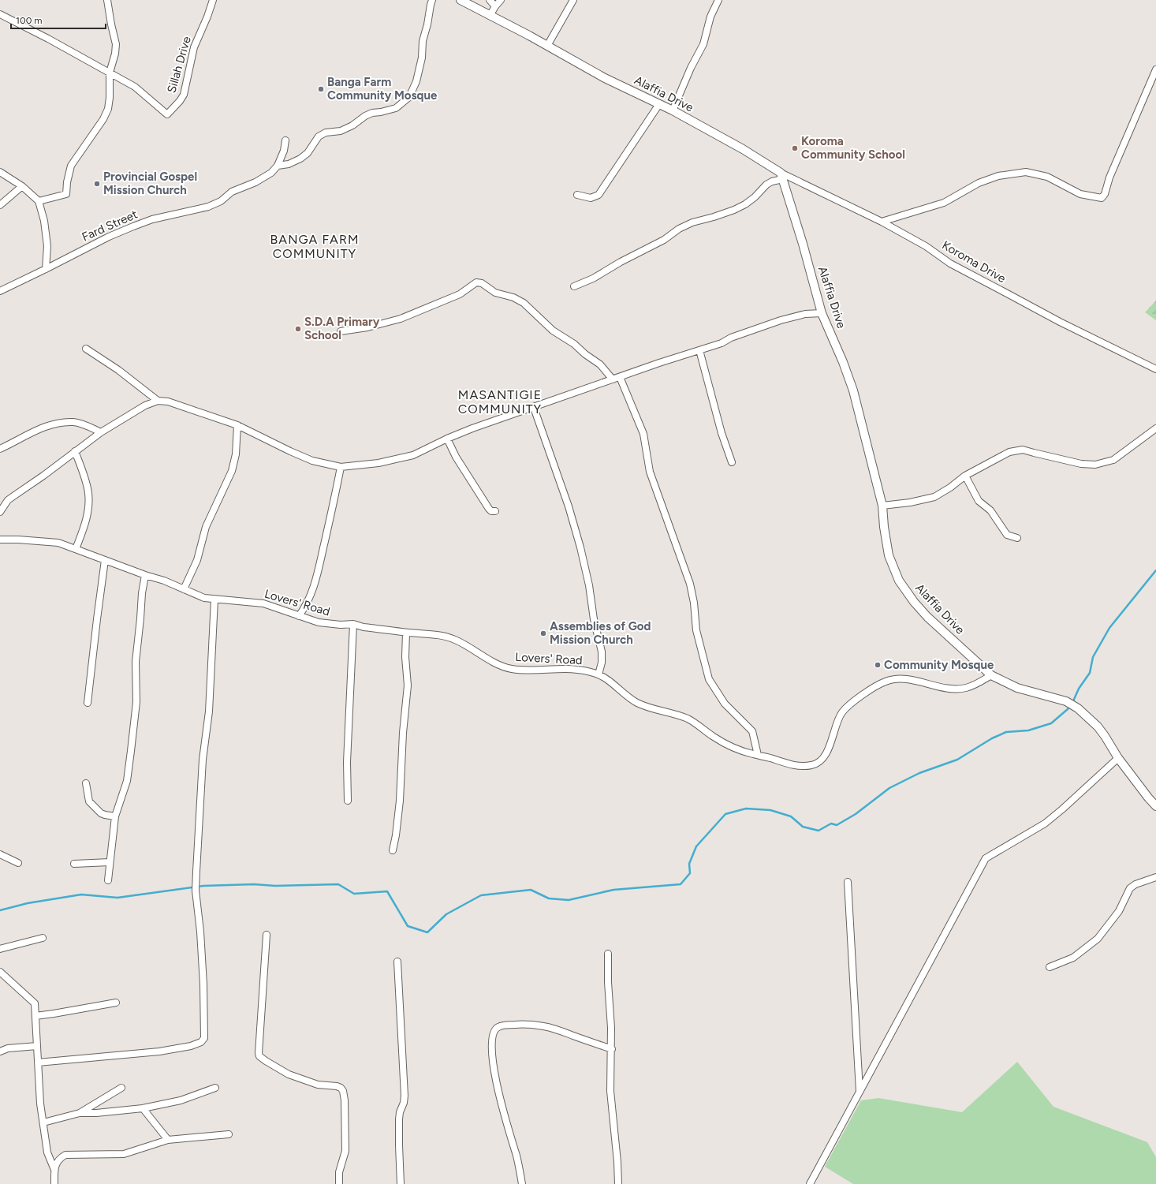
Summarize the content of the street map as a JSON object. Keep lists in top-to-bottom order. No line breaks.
{"streets":{"street":["Sillah Drive","Alaffia Drive","Fard Street","Koroma Drive","Lovers' Road"]},"crossings":[["Alaffia Drive","Koroma Drive"],["Alaffia Drive","Lovers' Road"]],"districts":["BANGA FARM COMMUNITY","MASANTIGIE COMMUNITY"],"places":["Banga Farm Community Mosque","Koroma Community School","Provincial Gospel Mission Church","S.D.A Primary School","Assemblies of God Mission Church","Community Mosque"],"scale_bar":"100 m"}
